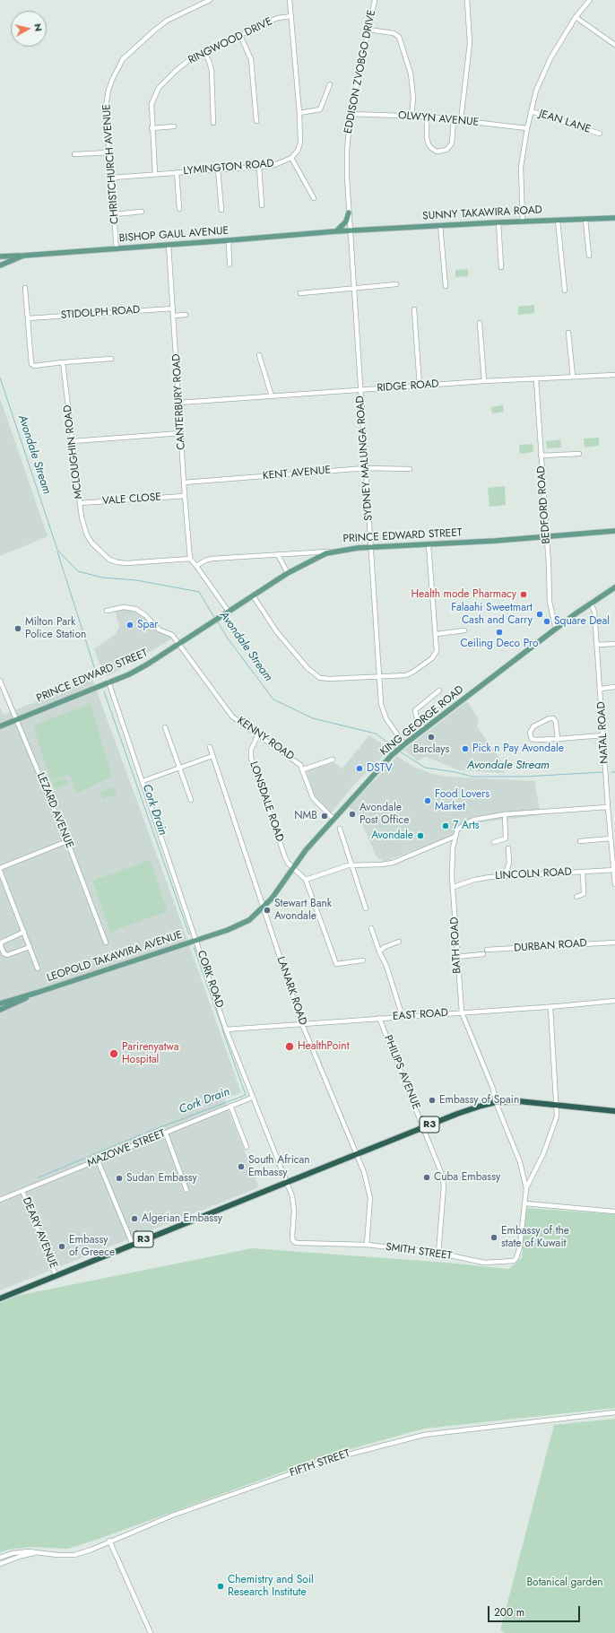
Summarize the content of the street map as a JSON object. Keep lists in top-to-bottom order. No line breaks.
{"streets":{"highway":["R3"],"main road":["SUNNY TAKAWIRA ROAD","BISHOP GAUL AVENUE","PRINCE EDWARD STREET","KING GEORGE ROAD","LEOPOLD TAKAWIRA AVENUE"],"street":["RINGWOOD DRIVE","EDDISON ZVOBGO DRIVE","OLWYN AVENUE","JEAN LANE","CHRISTCHURCH AVENUE","LYMINGTON ROAD","STIDOLPH ROAD","RIDGE ROAD","CANTERBURY ROAD","MCLOUGHIN ROAD","SYDNEY MALUNGA ROAD","KENT AVENUE","VALE CLOSE","BEDFORD ROAD","NATAL ROAD","KENNY ROAD","LONSDALE ROAD","LEZARD AVENUE","LINCOLN ROAD","BATH ROAD","DURBAN ROAD","CORK ROAD","LANARK ROAD","EAST ROAD","PHILIPS AVENUE","MAZOWE STREET","DEARY AVENUE","SMITH STREET","FIFTH STREET"]},"crossings":[["RINGWOOD DRIVE","LYMINGTON ROAD"],["EDDISON ZVOBGO DRIVE","OLWYN AVENUE"],["EDDISON ZVOBGO DRIVE","SUNNY TAKAWIRA ROAD"],["EDDISON ZVOBGO DRIVE","BISHOP GAUL AVENUE"],["EDDISON ZVOBGO DRIVE","SYDNEY MALUNGA ROAD"],["CHRISTCHURCH AVENUE","LYMINGTON ROAD"],["CHRISTCHURCH AVENUE","BISHOP GAUL AVENUE"],["SUNNY TAKAWIRA ROAD","BISHOP GAUL AVENUE"],["SUNNY TAKAWIRA ROAD","SYDNEY MALUNGA ROAD"],["BISHOP GAUL AVENUE","CANTERBURY ROAD"],["BISHOP GAUL AVENUE","SYDNEY MALUNGA ROAD"],["STIDOLPH ROAD","CANTERBURY ROAD"],["RIDGE ROAD","CANTERBURY ROAD"],["RIDGE ROAD","SYDNEY MALUNGA ROAD"],["RIDGE ROAD","BEDFORD ROAD"],["CANTERBURY ROAD","MCLOUGHIN ROAD"],["CANTERBURY ROAD","KENT AVENUE"],["CANTERBURY ROAD","VALE CLOSE"],["MCLOUGHIN ROAD","VALE CLOSE"],["SYDNEY MALUNGA ROAD","KENT AVENUE"],["SYDNEY MALUNGA ROAD","PRINCE EDWARD STREET"],["SYDNEY MALUNGA ROAD","KING GEORGE ROAD"],["BEDFORD ROAD","PRINCE EDWARD STREET"],["BEDFORD ROAD","KING GEORGE ROAD"],["PRINCE EDWARD STREET","KENNY ROAD"],["PRINCE EDWARD STREET","LEZARD AVENUE"],["PRINCE EDWARD STREET","CORK ROAD"],["KING GEORGE ROAD","NATAL ROAD"],["KING GEORGE ROAD","KENNY ROAD"],["KING GEORGE ROAD","LONSDALE ROAD"],["KING GEORGE ROAD","LEOPOLD TAKAWIRA AVENUE"],["KING GEORGE ROAD","CORK ROAD"],["KING GEORGE ROAD","LANARK ROAD"],["NATAL ROAD","LINCOLN ROAD"],["KENNY ROAD","LONSDALE ROAD"],["LINCOLN ROAD","BATH ROAD"],["BATH ROAD","EAST ROAD"],["BATH ROAD","R3"],["BATH ROAD","SMITH STREET"],["LEOPOLD TAKAWIRA AVENUE","CORK ROAD"],["CORK ROAD","EAST ROAD"],["CORK ROAD","R3"],["CORK ROAD","MAZOWE STREET"],["CORK ROAD","SMITH STREET"],["LANARK ROAD","EAST ROAD"],["LANARK ROAD","R3"],["LANARK ROAD","SMITH STREET"],["EAST ROAD","PHILIPS AVENUE"],["PHILIPS AVENUE","R3"],["PHILIPS AVENUE","SMITH STREET"],["R3","DEARY AVENUE"],["MAZOWE STREET","DEARY AVENUE"]],"water":["Avondale Stream","Cork Drain"],"parks":["Botanical garden"],"places":["Health mode Pharmacy","Falaahi Sweetmart Cash and Carry","Square Deal","Spar","Milton Park Police Station","Ceiling Deco Pro","Barclays","Pick n Pay Avondale","DSTV","Food Lovers Market","Avondale Post Office","NMB","7 Arts","Avondale","Stewart Bank Avondale","HealthPoint","Parirenyatwa Hospital","Embassy of Spain","South African Embassy","Cuba Embassy","Sudan Embassy","Algerian Embassy","Embassy of the state of Kuwait","Embassy of Greece","Chemistry and Soil Research Institute"],"scale_bar":"200 m","north":"right"}
